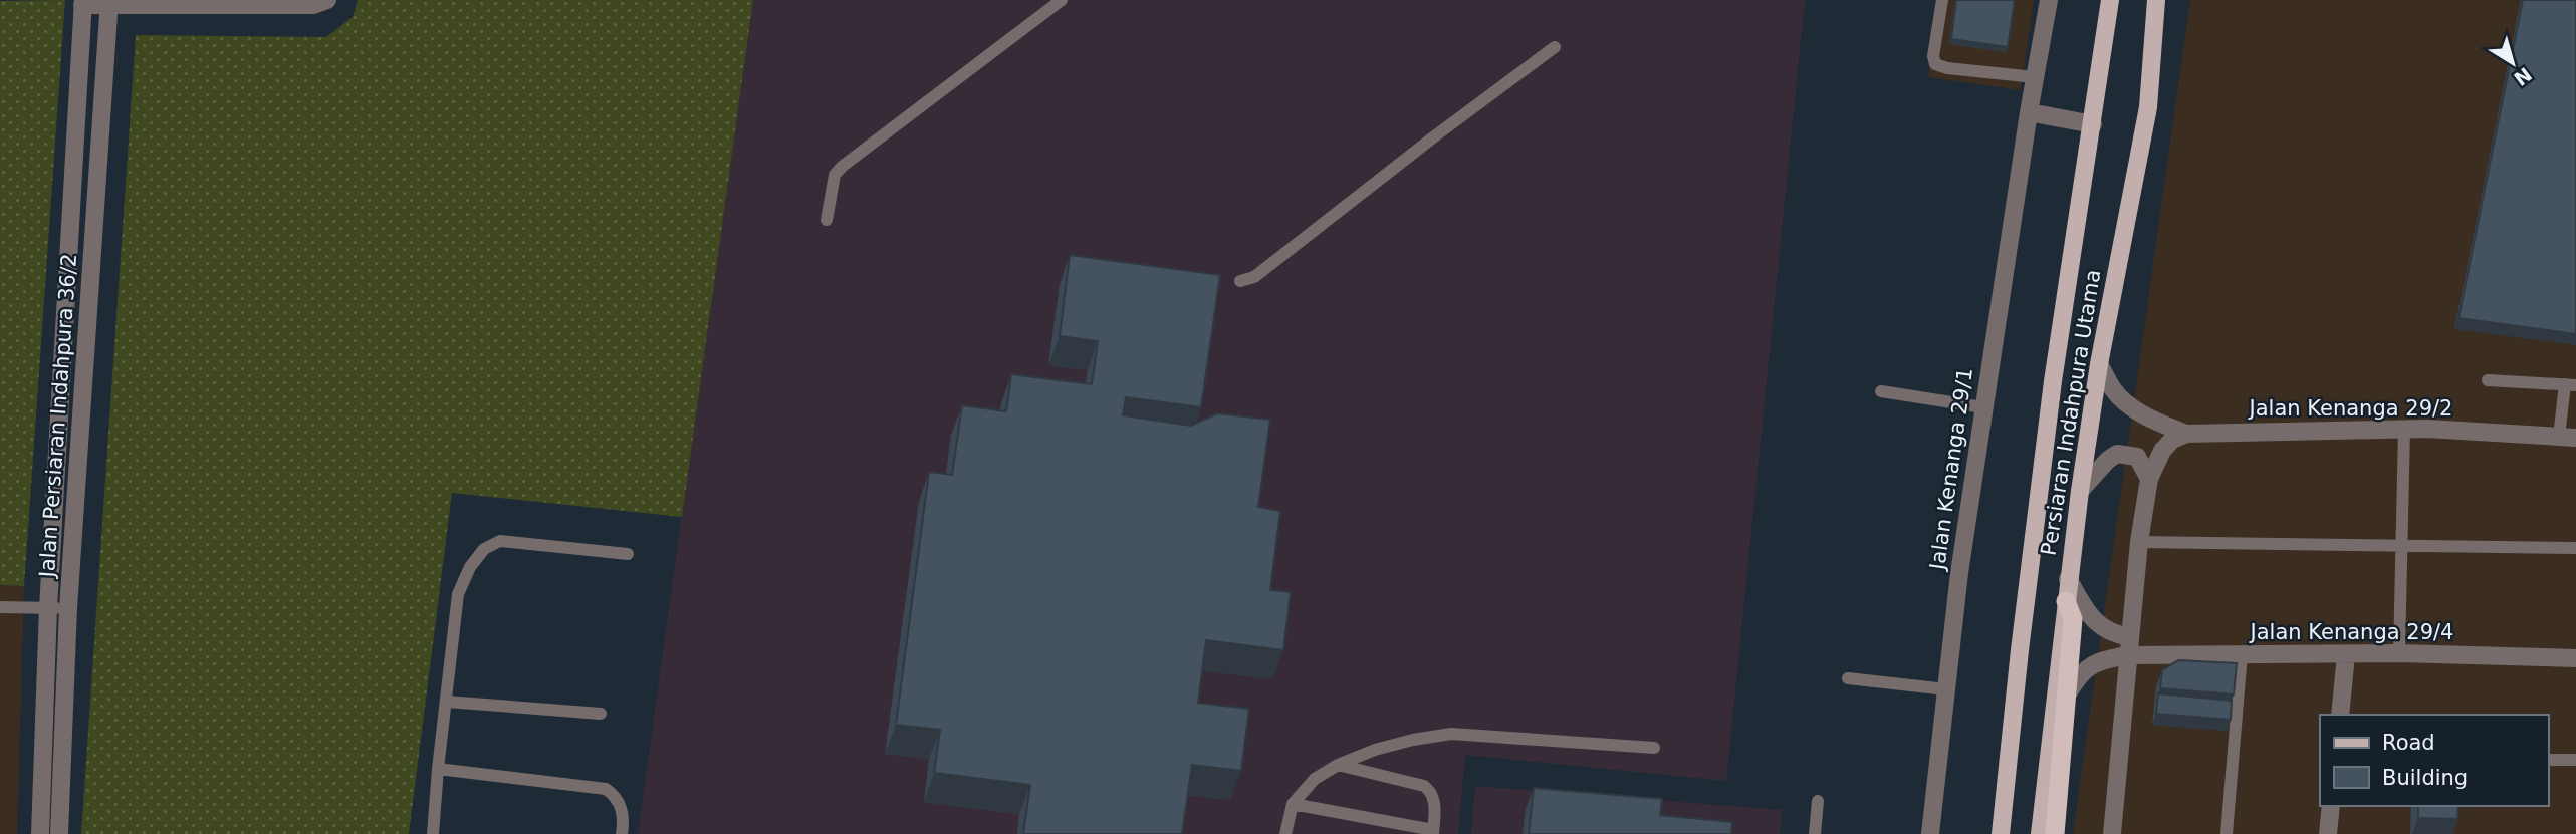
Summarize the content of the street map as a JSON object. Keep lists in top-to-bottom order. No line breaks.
{"streets":{"main road":["Persiaran Indahpura Utama"],"street":["Jalan Kenanga 29/2","Jalan Persiaran Indahpura 36/2","Jalan Kenanga 29/1","Jalan Kenanga 29/4"]},"legend":["Road","Building"],"north":"bottom right"}
